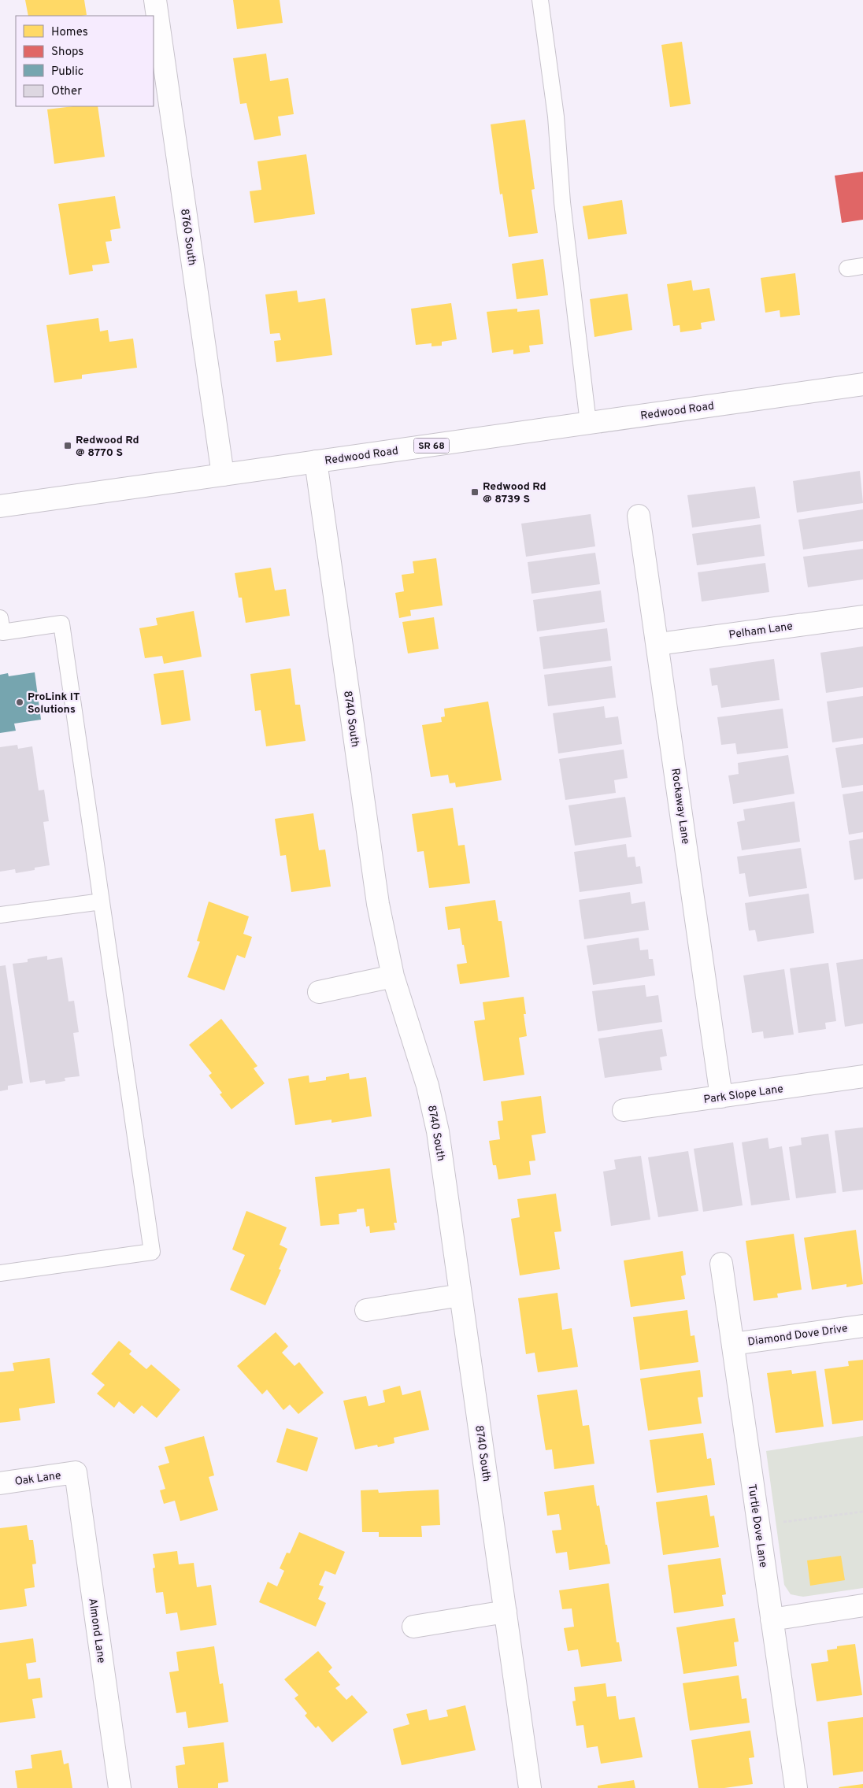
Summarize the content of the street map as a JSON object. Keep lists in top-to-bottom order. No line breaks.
{"streets":{"street":["8760 South","Redwood Road","SR 68","Pelham Lane","8740 South","Rockaway Lane","Park Slope Lane","Diamond Dove Drive","Oak Lane","Turtle Dove Lane","Almond Lane"]},"crossings":[["8760 South","Redwood Road"],["Redwood Road","8740 South"],["Pelham Lane","Rockaway Lane"],["Rockaway Lane","Park Slope Lane"],["Diamond Dove Drive","Turtle Dove Lane"],["Oak Lane","Almond Lane"]],"places":{"transit":["Redwood Rd @ 8770 S","Redwood Rd @ 8739 S"],"other":["ProLink IT Solutions"]},"legend":["Homes","Shops","Public","Other"]}
